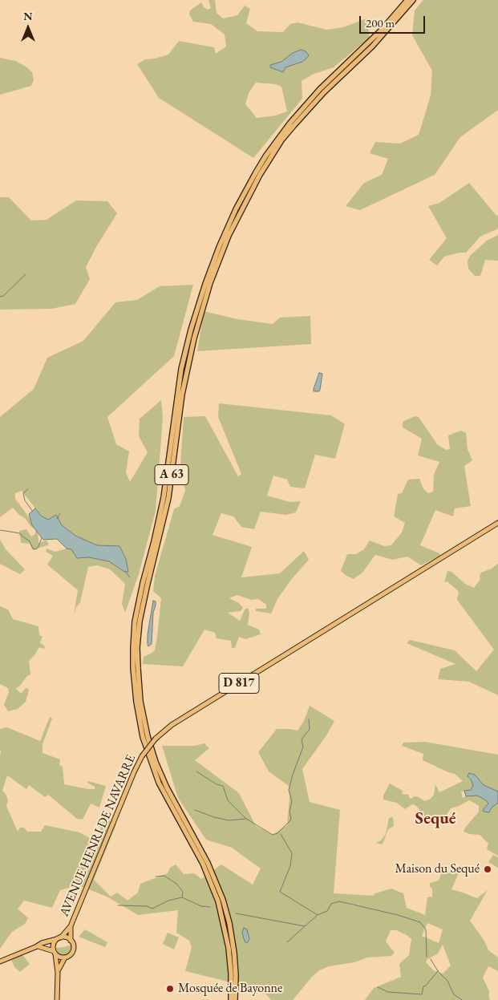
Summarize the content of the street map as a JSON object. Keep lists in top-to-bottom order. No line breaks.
{"streets":{"highway":["A 63"],"main road":["D 817","AVENUE HENRI DE NAVARRE"]},"districts":["Sequé"],"places":["Maison du Sequé","Mosquée de Bayonne"],"scale_bar":"200 m","north":"top"}
